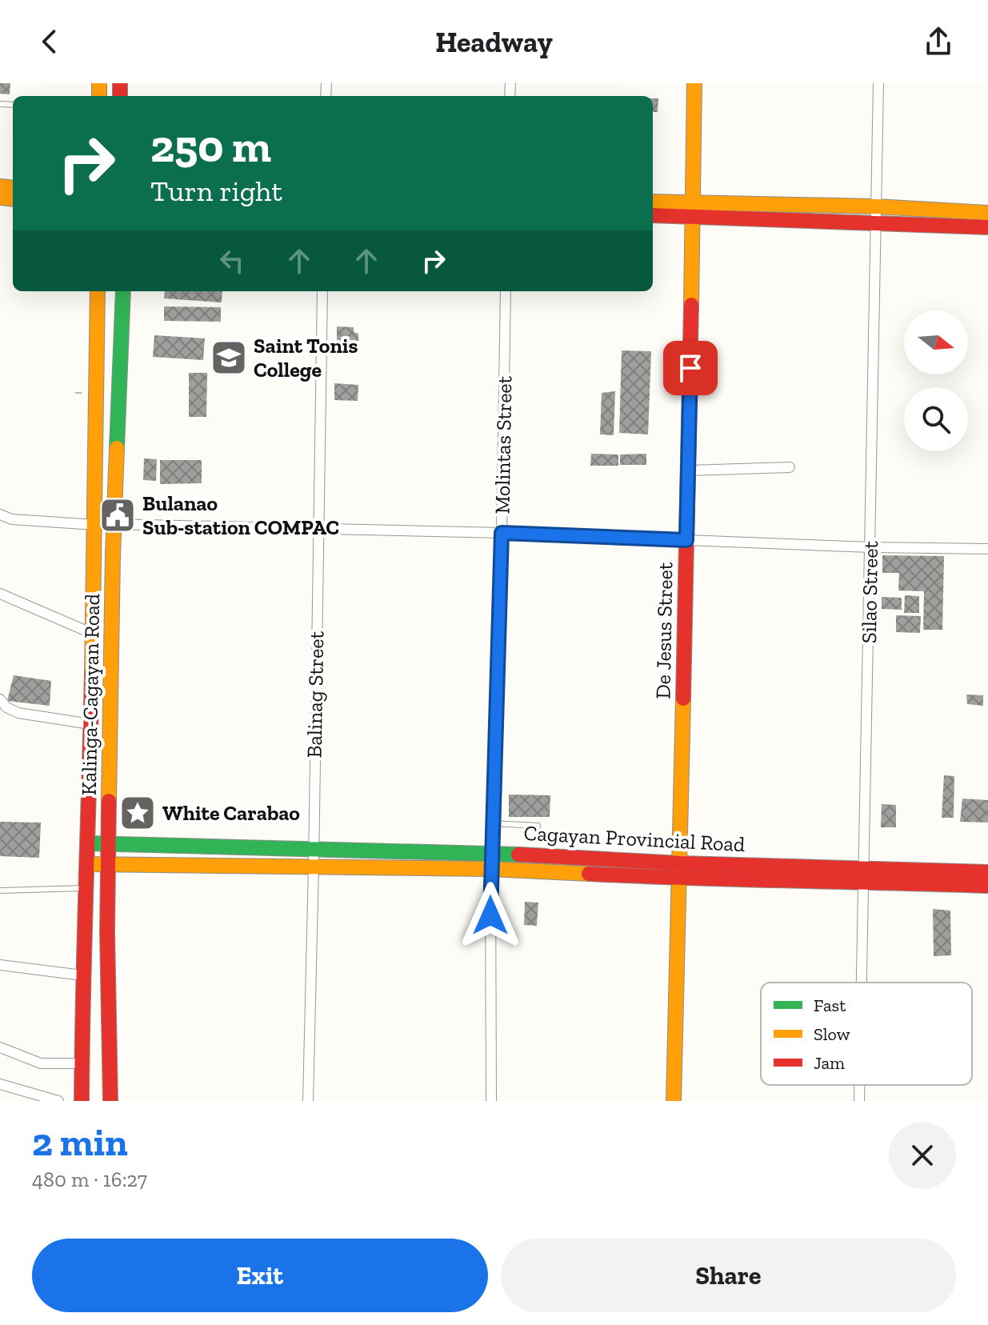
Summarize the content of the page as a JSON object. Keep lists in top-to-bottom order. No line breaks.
{"streets":{"main road":["De Jesus Street","Kalinga-Cagayan Road","Cagayan Provincial Road"],"street":["Molintas Street","Silao Street","Balinag Street"]},"crossings":[["Molintas Street","Cagayan Provincial Road"],["Silao Street","Cagayan Provincial Road"],["De Jesus Street","Cagayan Provincial Road"],["Kalinga-Cagayan Road","Cagayan Provincial Road"],["Balinag Street","Cagayan Provincial Road"]],"places":{"school or university":["Saint Tonis College"],"public building":["Bulanao Sub-station COMPAC"],"place":["White Carabao"]},"legend":["Fast","Slow","Jam"],"north":"right","page":{"header":"Headway","turn":["250 m","Turn right"],"heading":["2 min","480 m · 16:27"],"buttons":["Exit","Share"]}}
